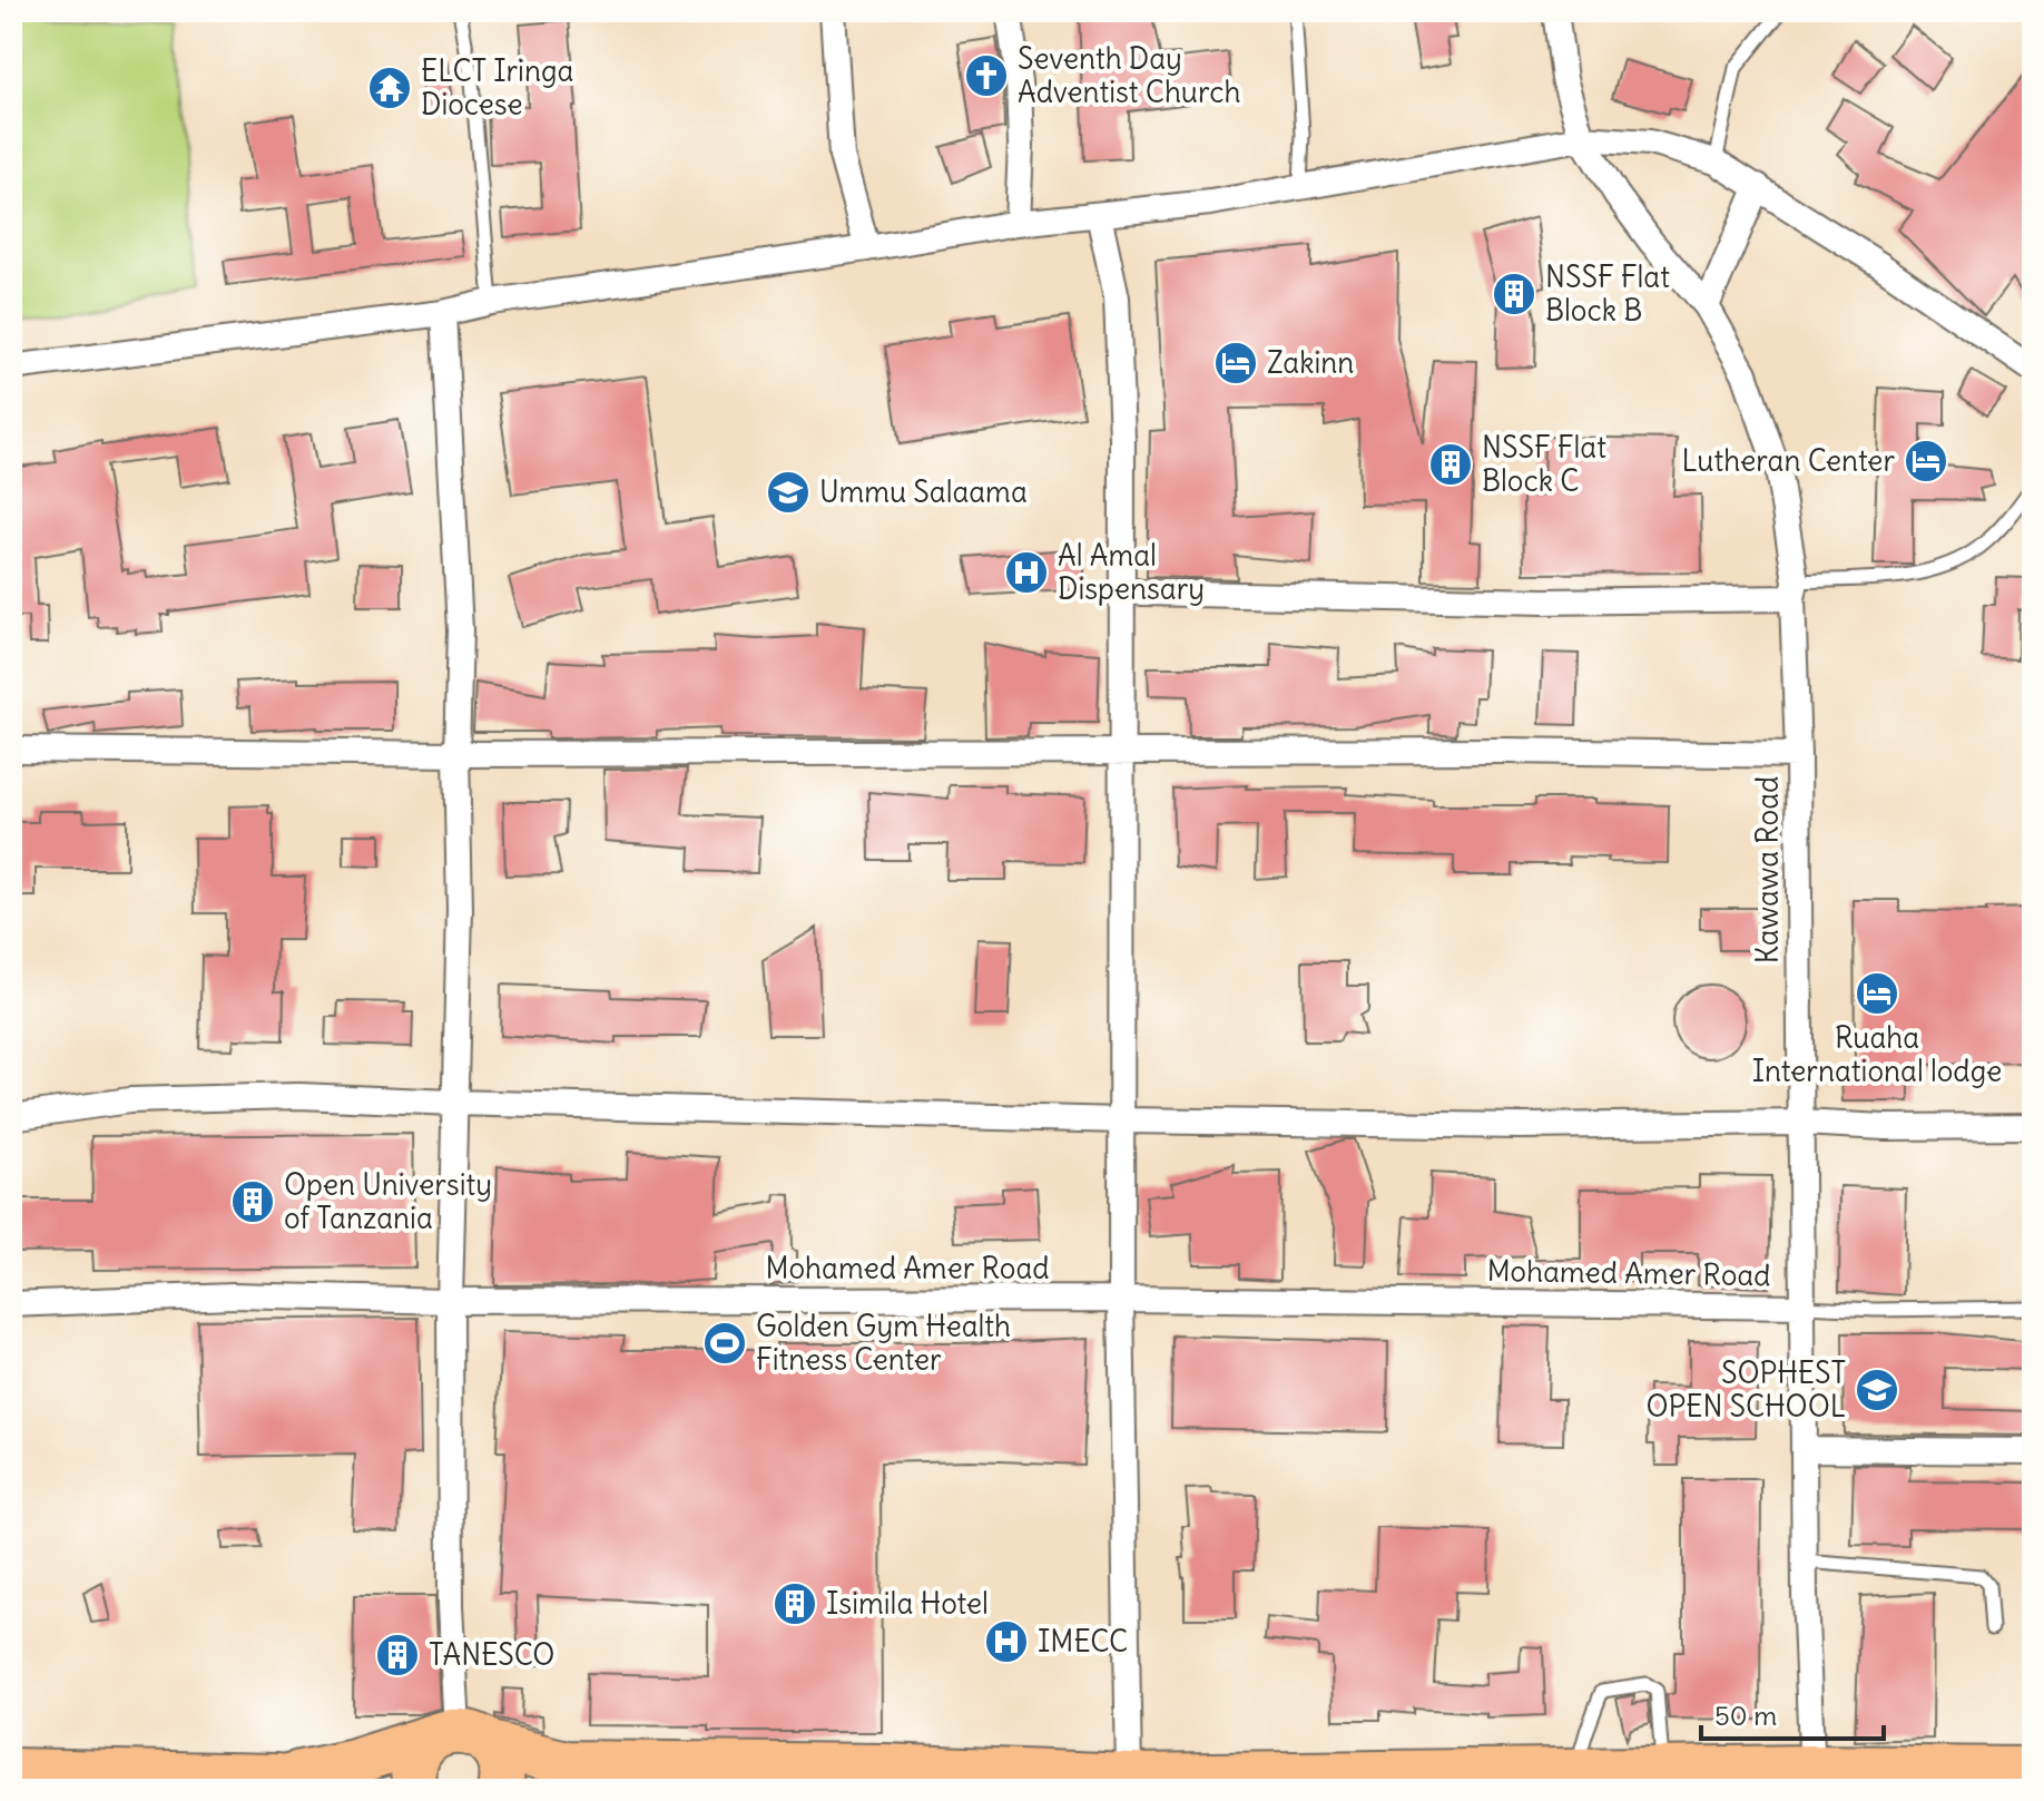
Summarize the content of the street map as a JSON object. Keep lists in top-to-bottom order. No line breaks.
{"streets":{"street":["Kawawa Road","Mohamed Amer Road"]},"crossings":[["Kawawa Road","Mohamed Amer Road"]],"places":{"church":["Seventh Day Adventist Church"],"temple":["ELCT Iringa Diocese"],"building":["NSSF Flat Block B","NSSF Flat Block C","Open University of Tanzania","Isimila Hotel","TANESCO"],"hotel":["Zakinn","Lutheran Center","Ruaha International lodge"],"school or university":["Ummu Salaama","SOPHEST OPEN SCHOOL"],"hospital":["Al Amal Dispensary","IMECC"],"sports":["Golden Gym Health Fitness Center"]},"scale_bar":"50 m"}
